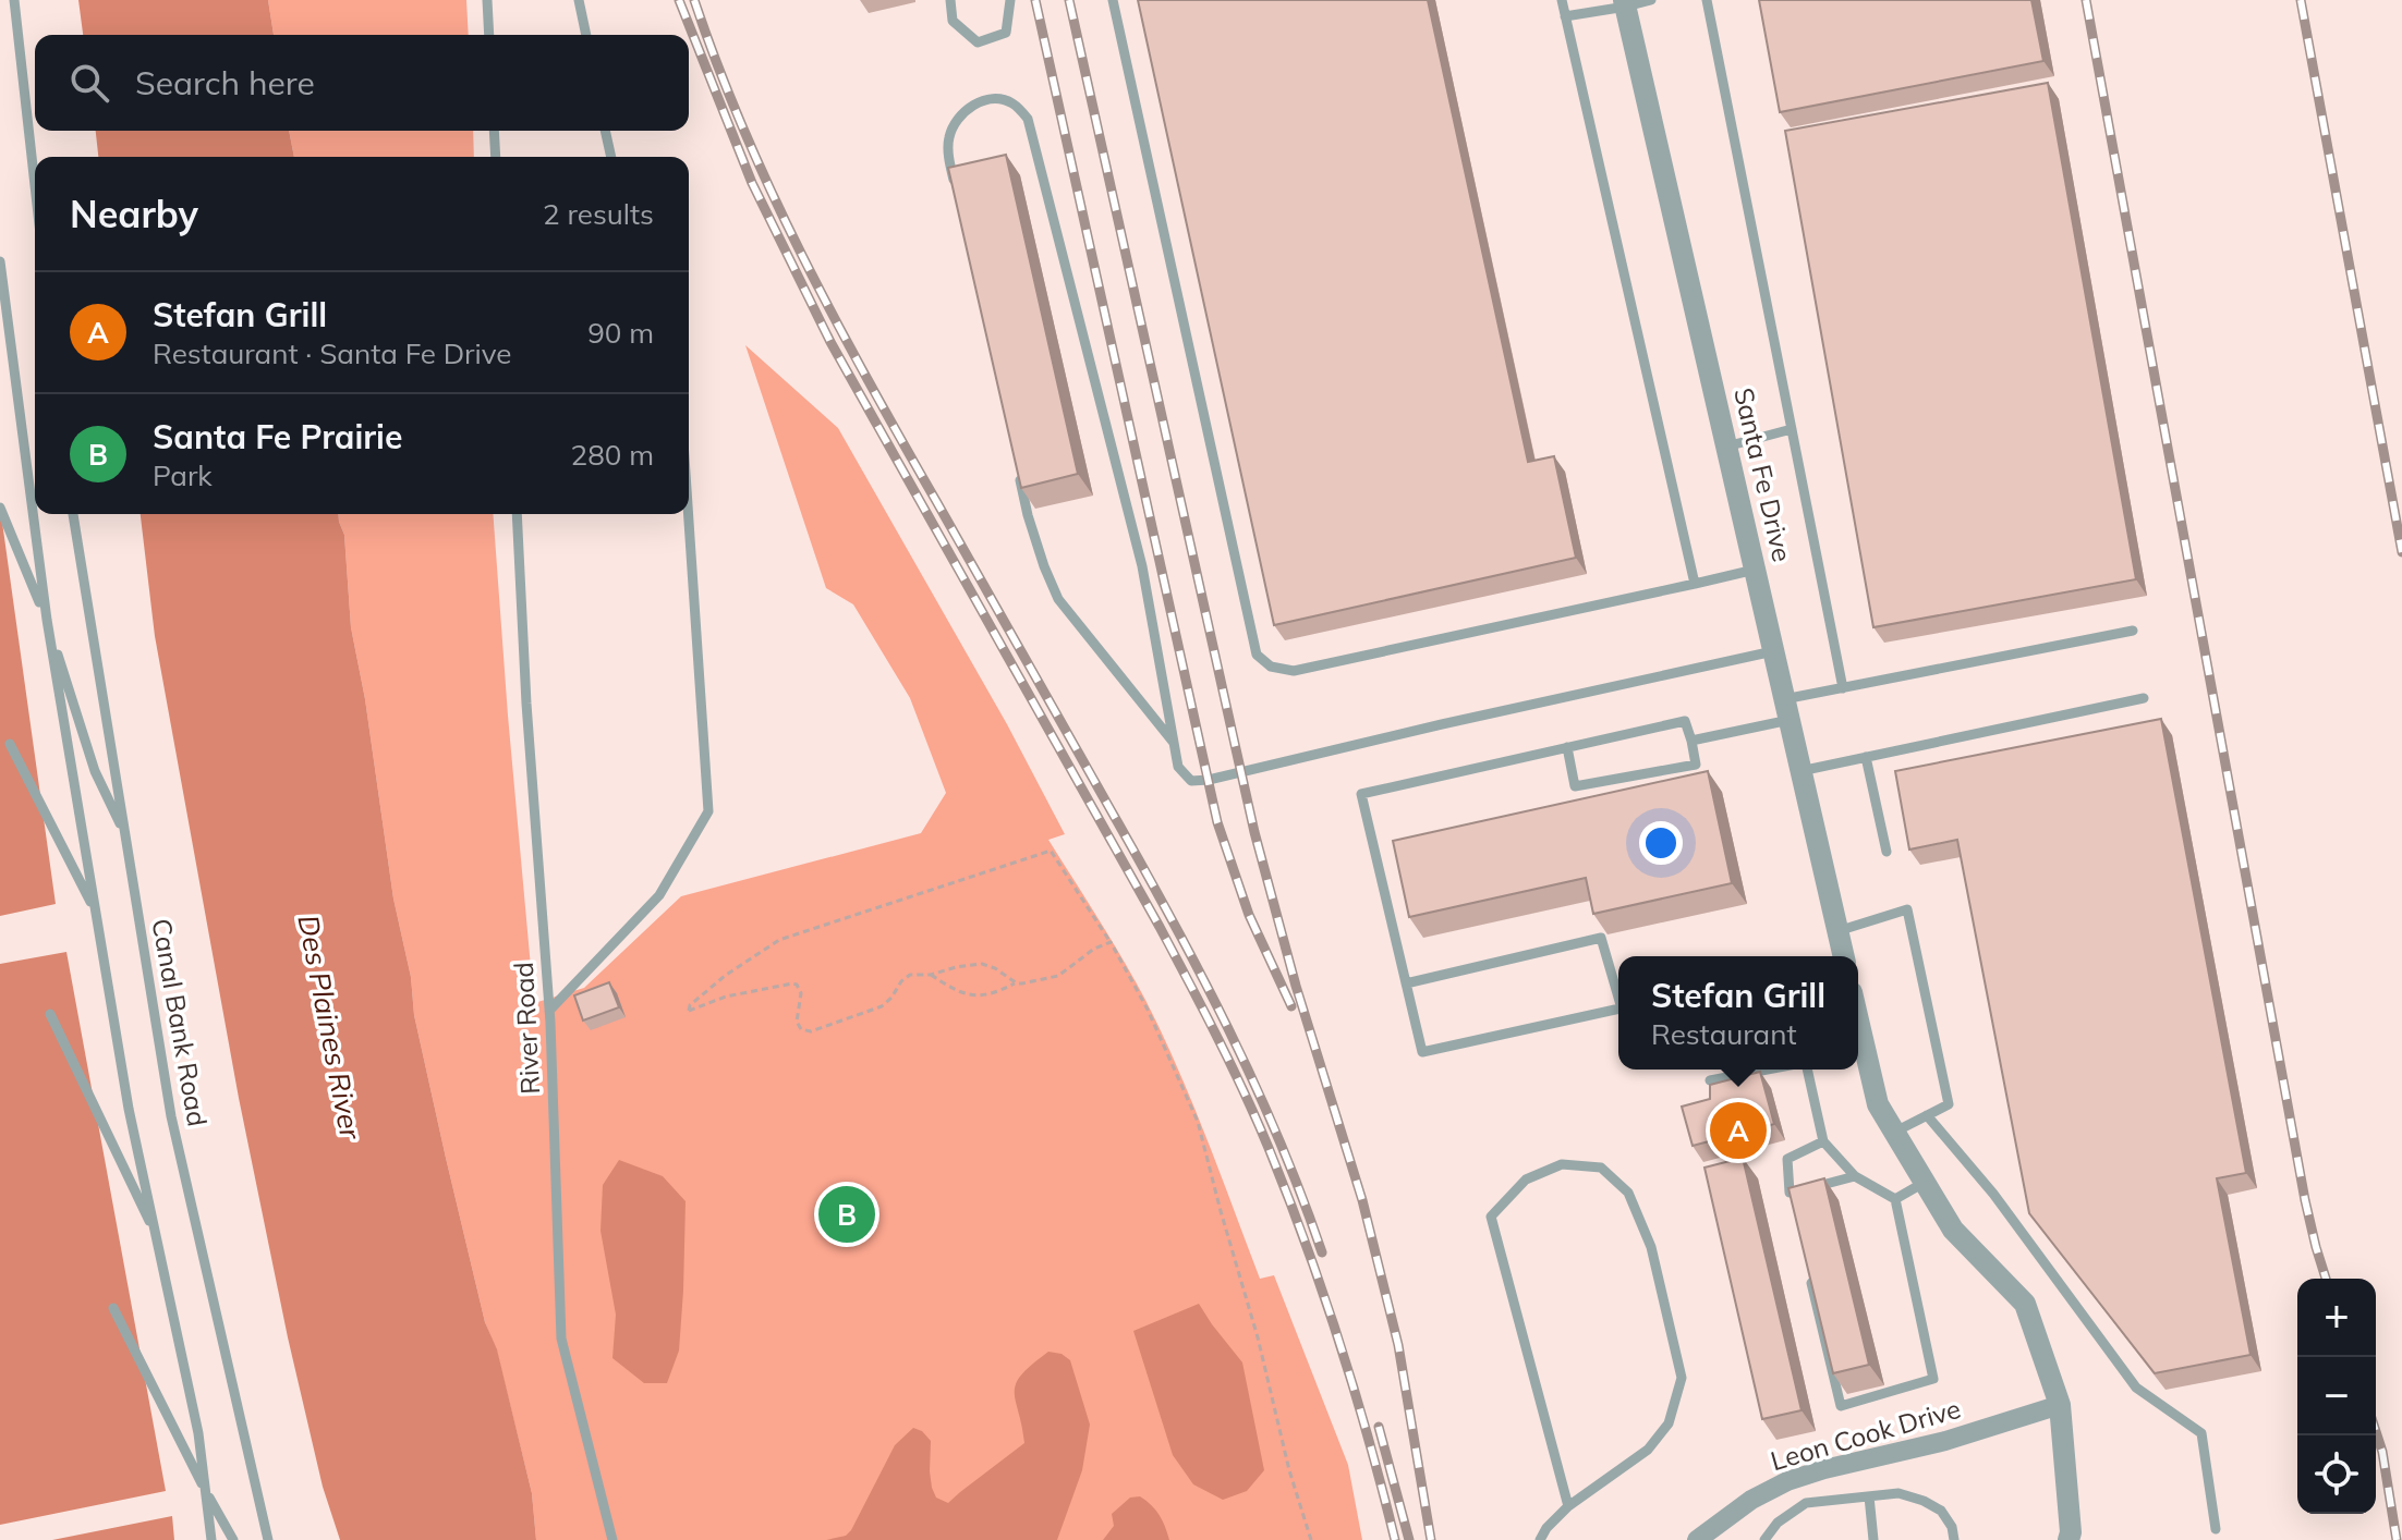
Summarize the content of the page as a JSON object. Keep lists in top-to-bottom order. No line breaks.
{"streets":{"street":["Santa Fe Drive","Leon Cook Drive"],"lane":["Canal Bank Road","River Road"]},"water":["Des Plaines River"],"page":{"search":"Search here","heading":["Nearby","2 results"],"list":[{"mark":"A","name":"Stefan Grill","note":"Restaurant · Santa Fe Drive","value":"90 m"},{"mark":"B","name":"Santa Fe Prairie","note":"Park","value":"280 m"}],"popup":["Stefan Grill","Restaurant"],"pins":["A","B"],"map_buttons":["+","−"]}}
